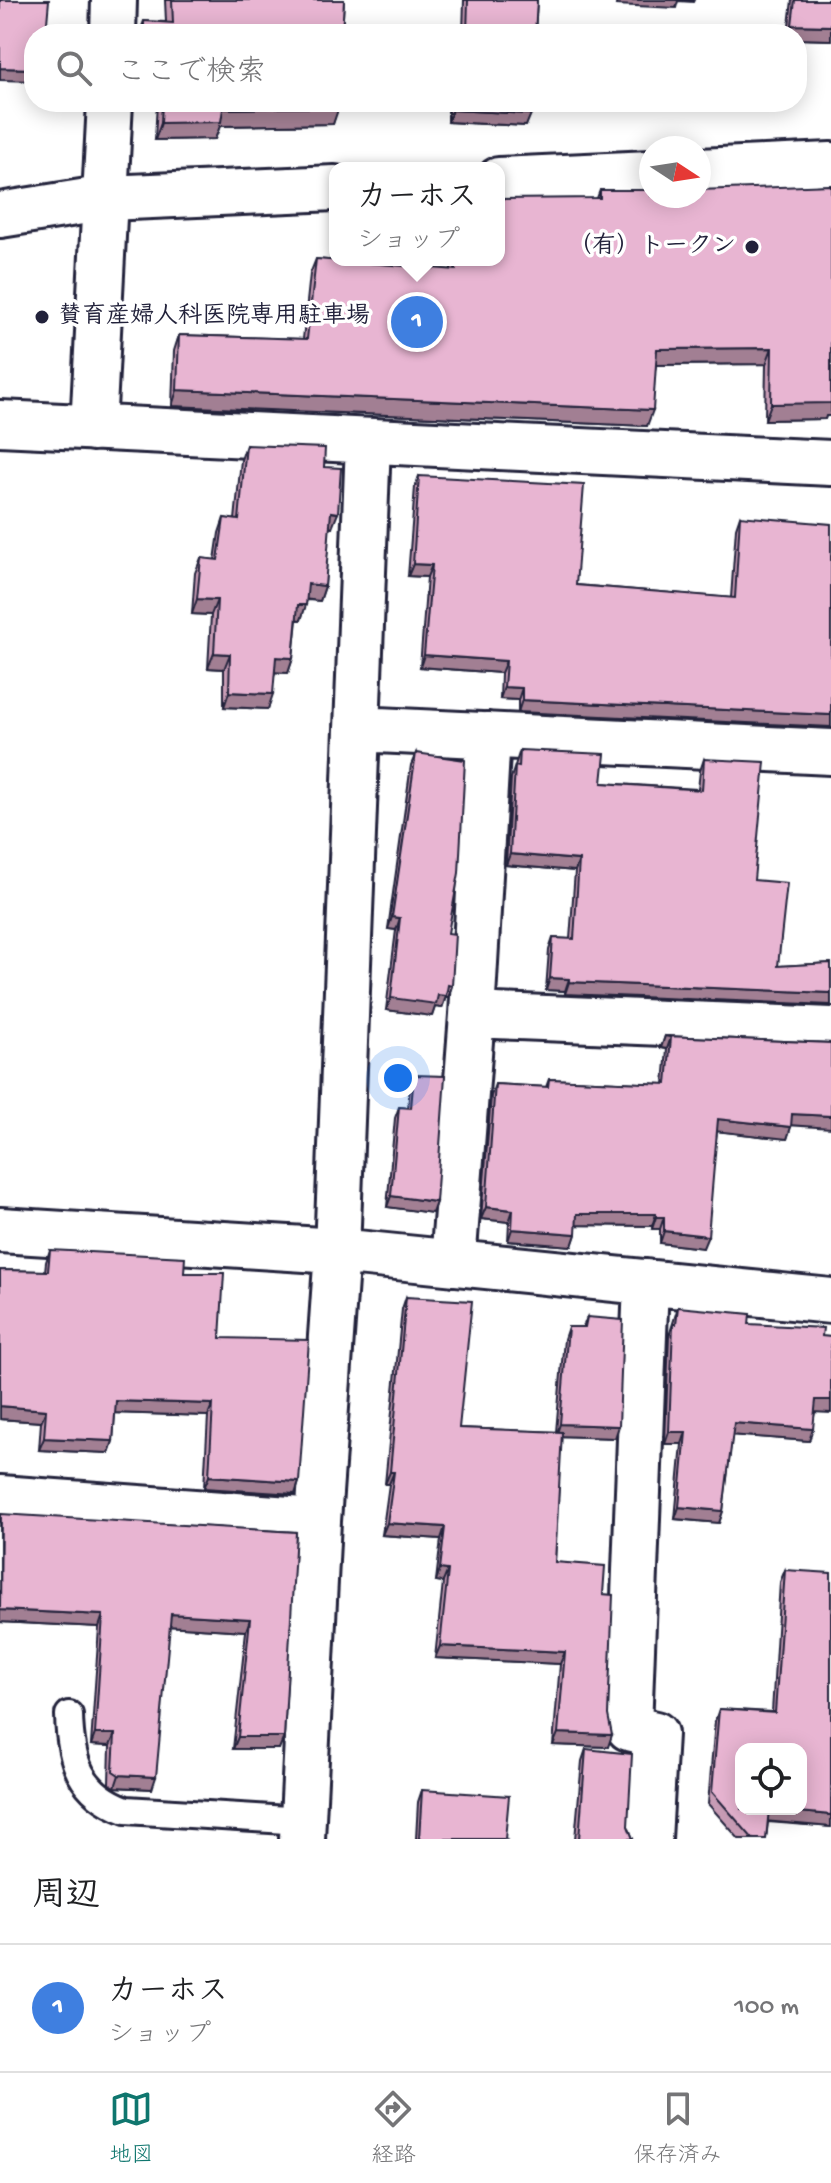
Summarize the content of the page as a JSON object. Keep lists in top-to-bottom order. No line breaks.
{"places":["（有）トークン","賛育産婦人科医院専用駐車場"],"north":"right","page":{"search":"ここで検索","popup":["カーホス","ショップ"],"pins":"1","heading":"周辺","list":[{"mark":"1","name":"カーホス","note":"ショップ","value":"100 m"}],"nav":["地図","経路","保存済み"]}}
